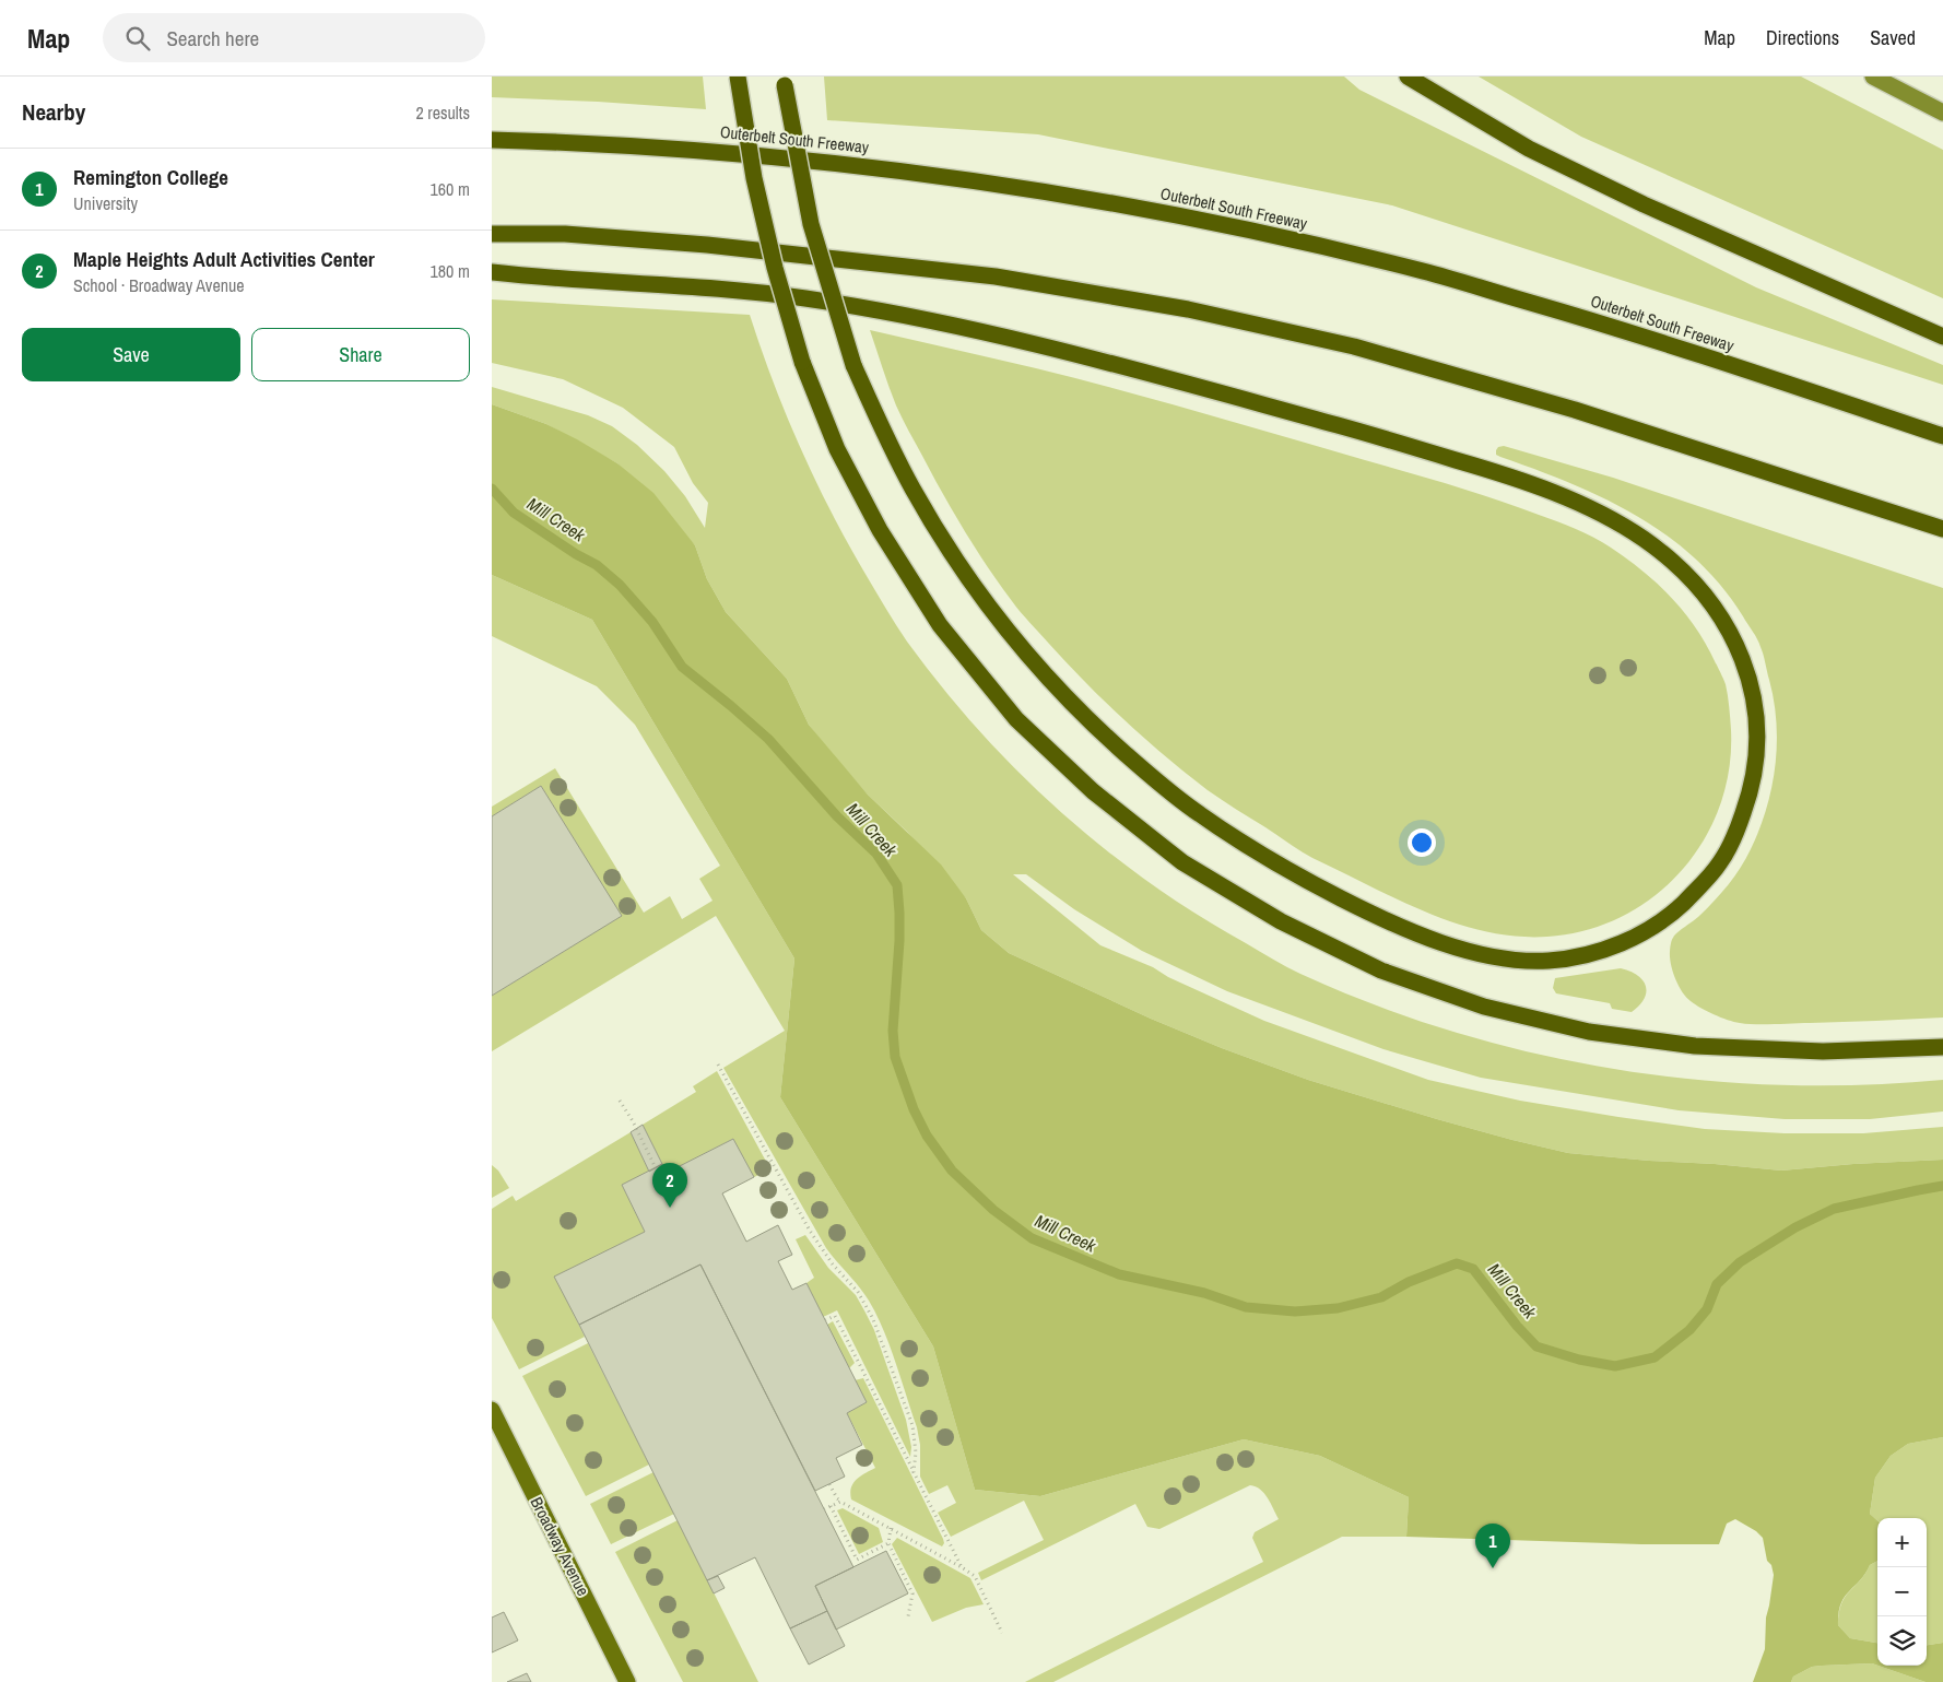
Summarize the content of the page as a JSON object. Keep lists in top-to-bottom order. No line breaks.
{"streets":{"highway":["Outerbelt South Freeway"],"main road":["Broadway Avenue"]},"water":["Mill Creek"],"page":{"header":"Map","search":"Search here","nav":["Map","Directions","Saved"],"heading":["Nearby","2 results"],"list":[{"mark":"1","name":"Remington College","note":"University","value":"160 m"},{"mark":"2","name":"Maple Heights Adult Activities Center","note":"School · Broadway Avenue","value":"180 m"}],"buttons":["Save","Share"],"pins":["2","1"],"map_buttons":["+","−"]}}
